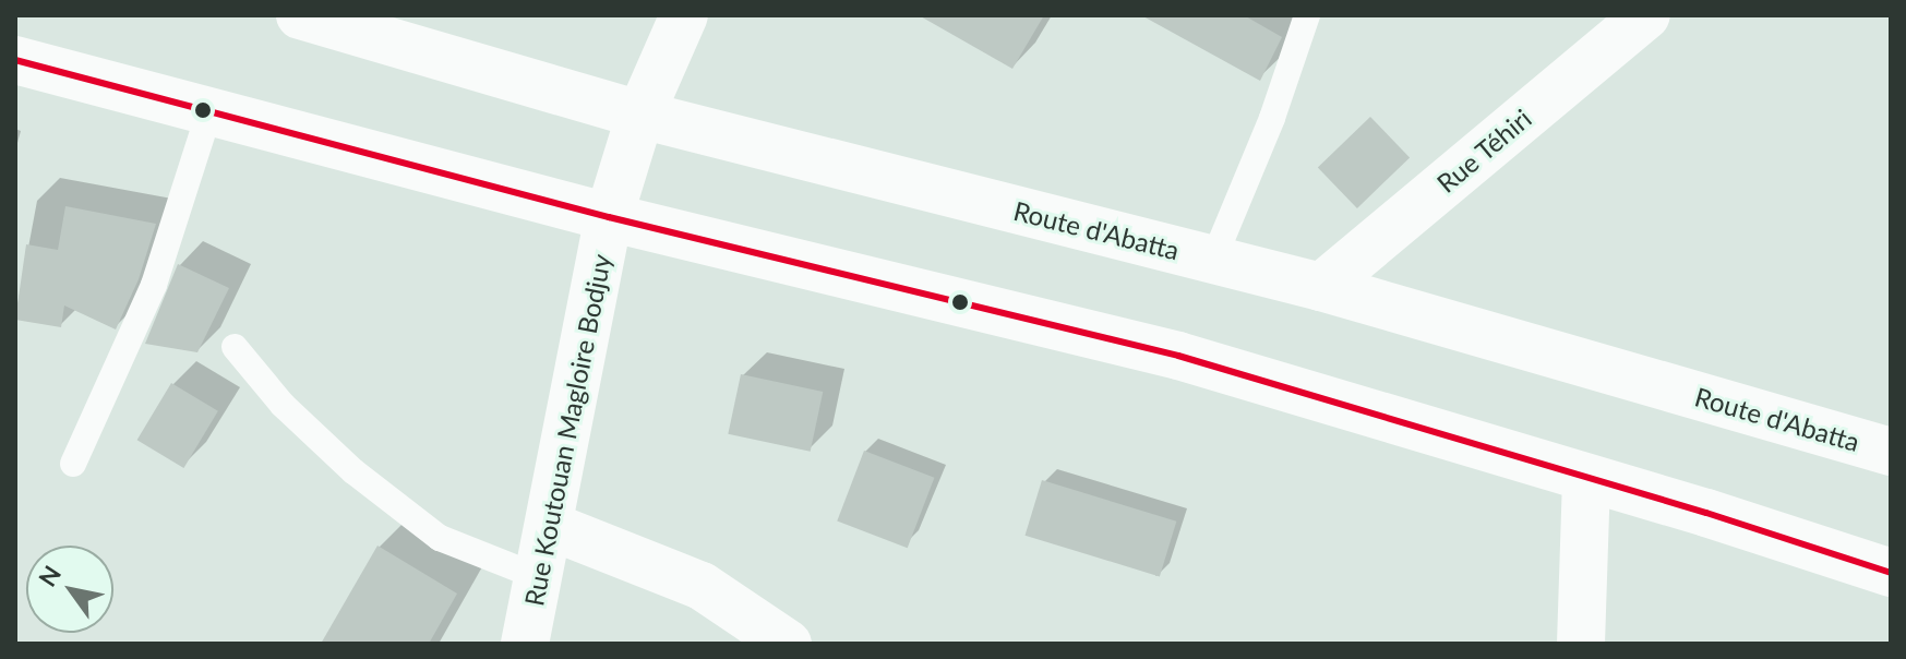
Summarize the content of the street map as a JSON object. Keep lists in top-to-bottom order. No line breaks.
{"streets":{"street":["Rue Téhiri","Route d'Abatta","Rue Koutouan Magloire Bodjuy"]},"crossings":[["Rue Téhiri","Route d'Abatta"],["Route d'Abatta","Rue Koutouan Magloire Bodjuy"]],"north":"top left"}
